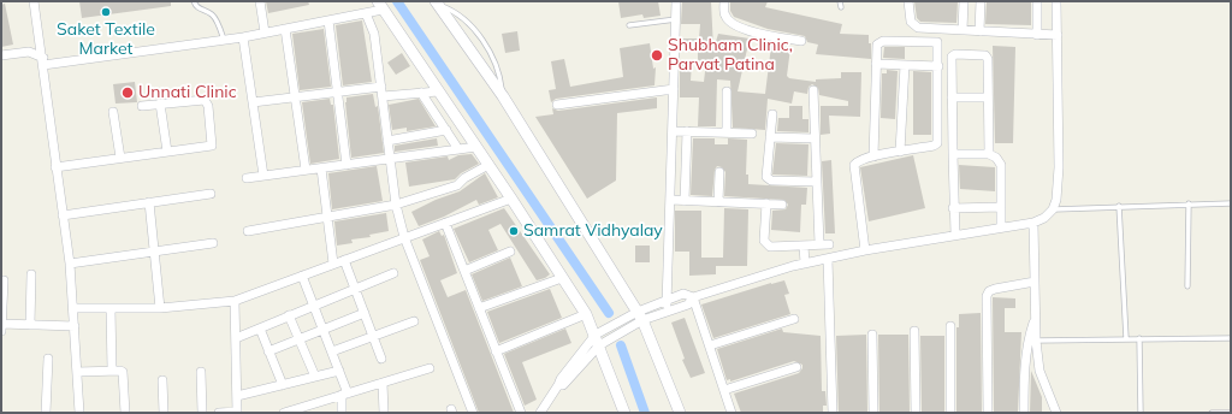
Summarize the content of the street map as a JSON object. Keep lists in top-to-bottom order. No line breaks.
{"places":["Saket Textile Market","Shubham Clinic, Parvat Patina","Unnati Clinic","Samrat Vidhyalay"]}
